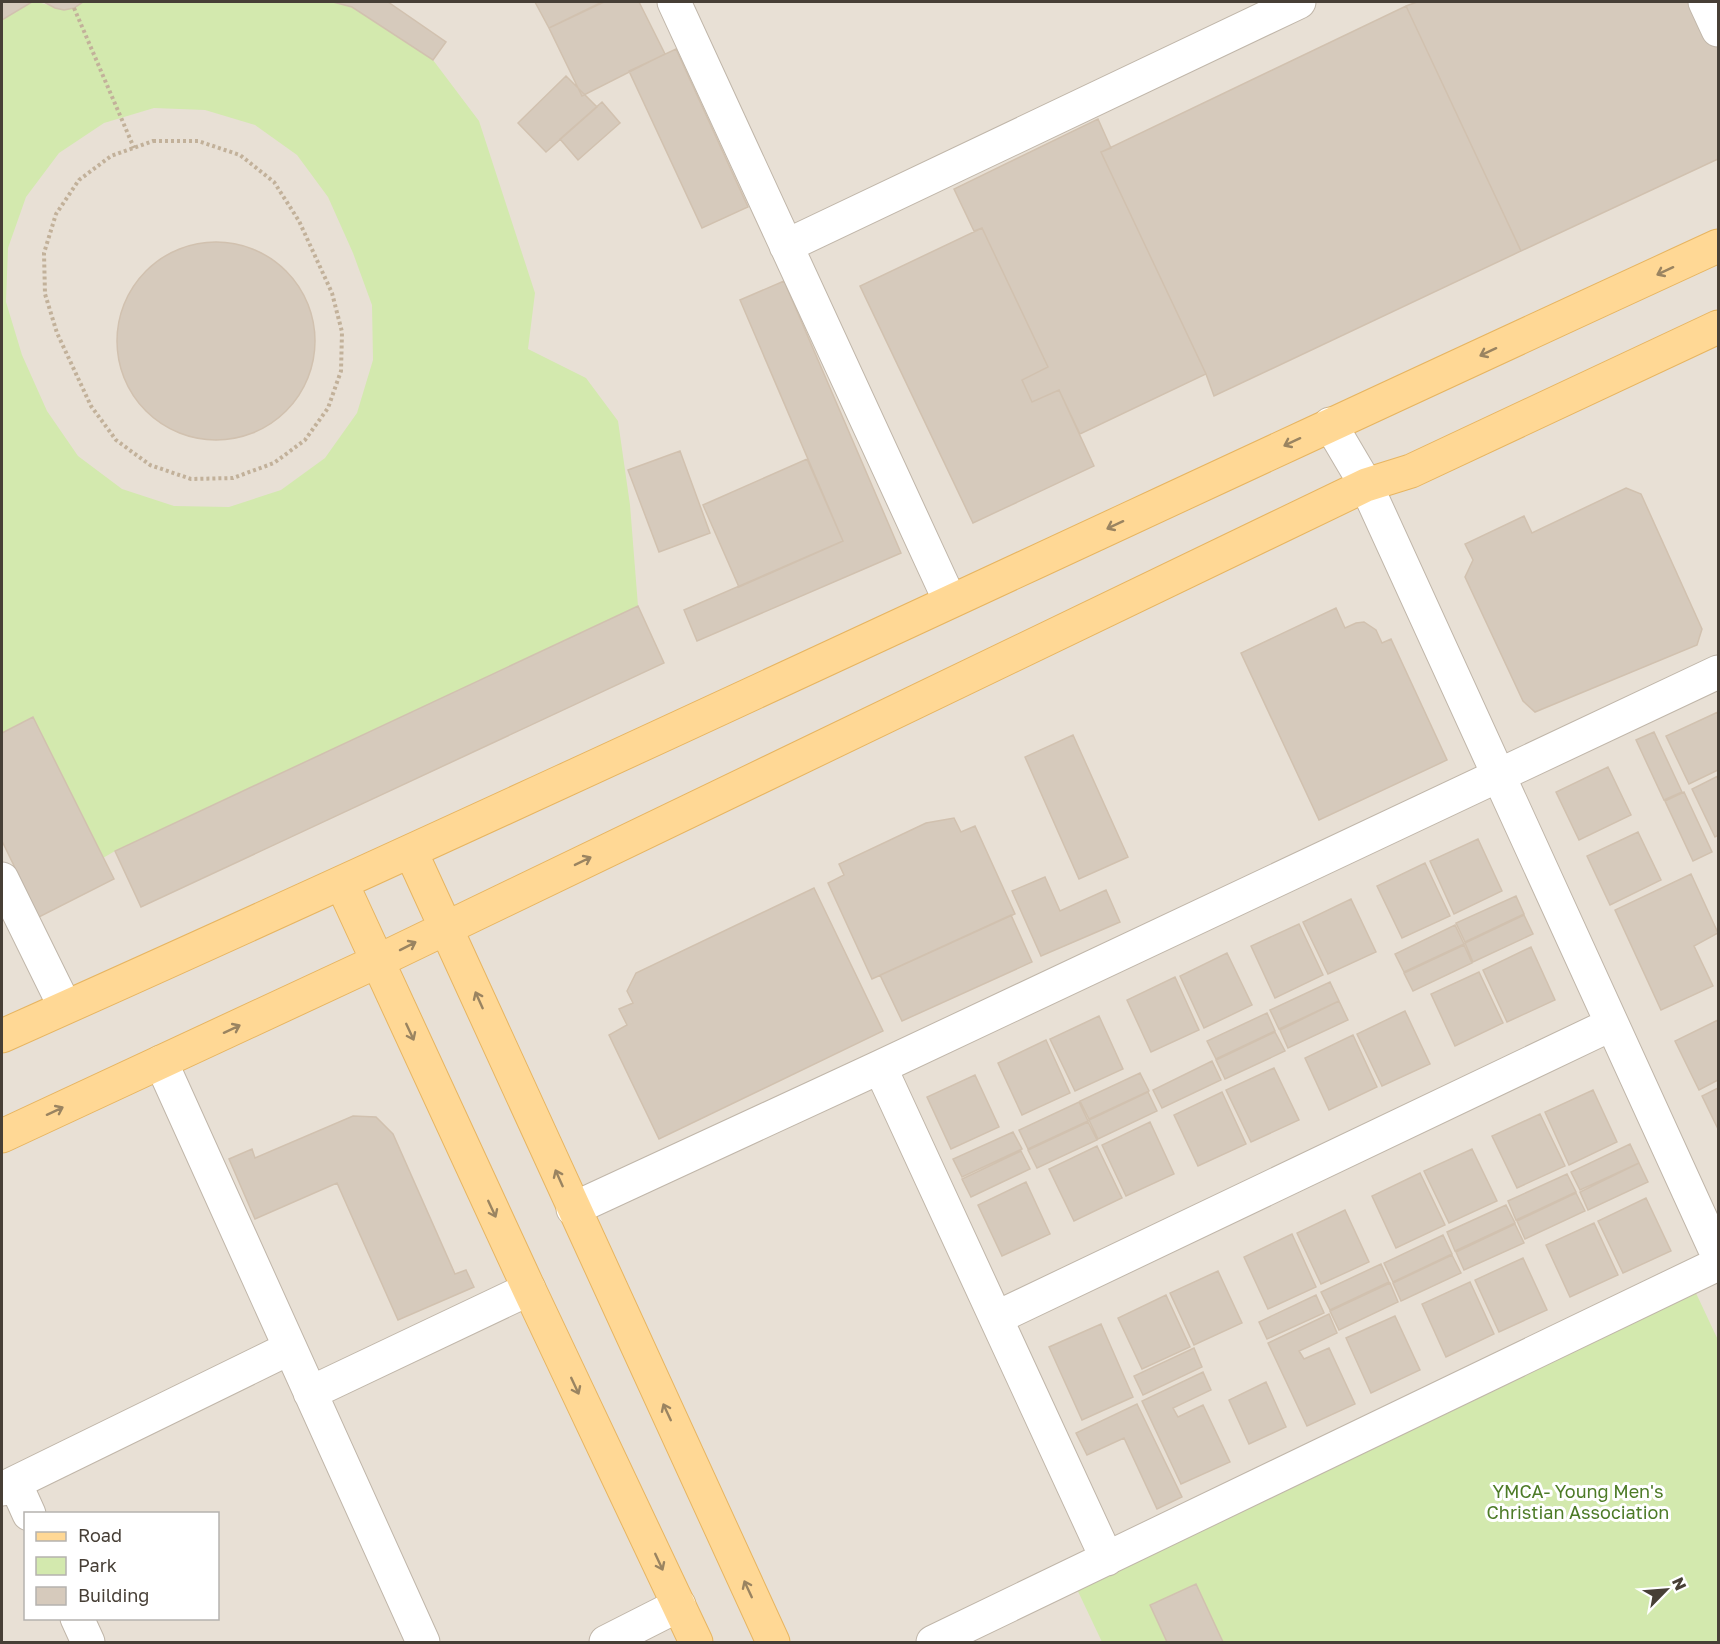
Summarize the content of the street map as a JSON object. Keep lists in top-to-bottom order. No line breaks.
{"parks":["YMCA- Young Men's Christian Association"],"legend":["Road","Park","Building"],"north":"top right"}
